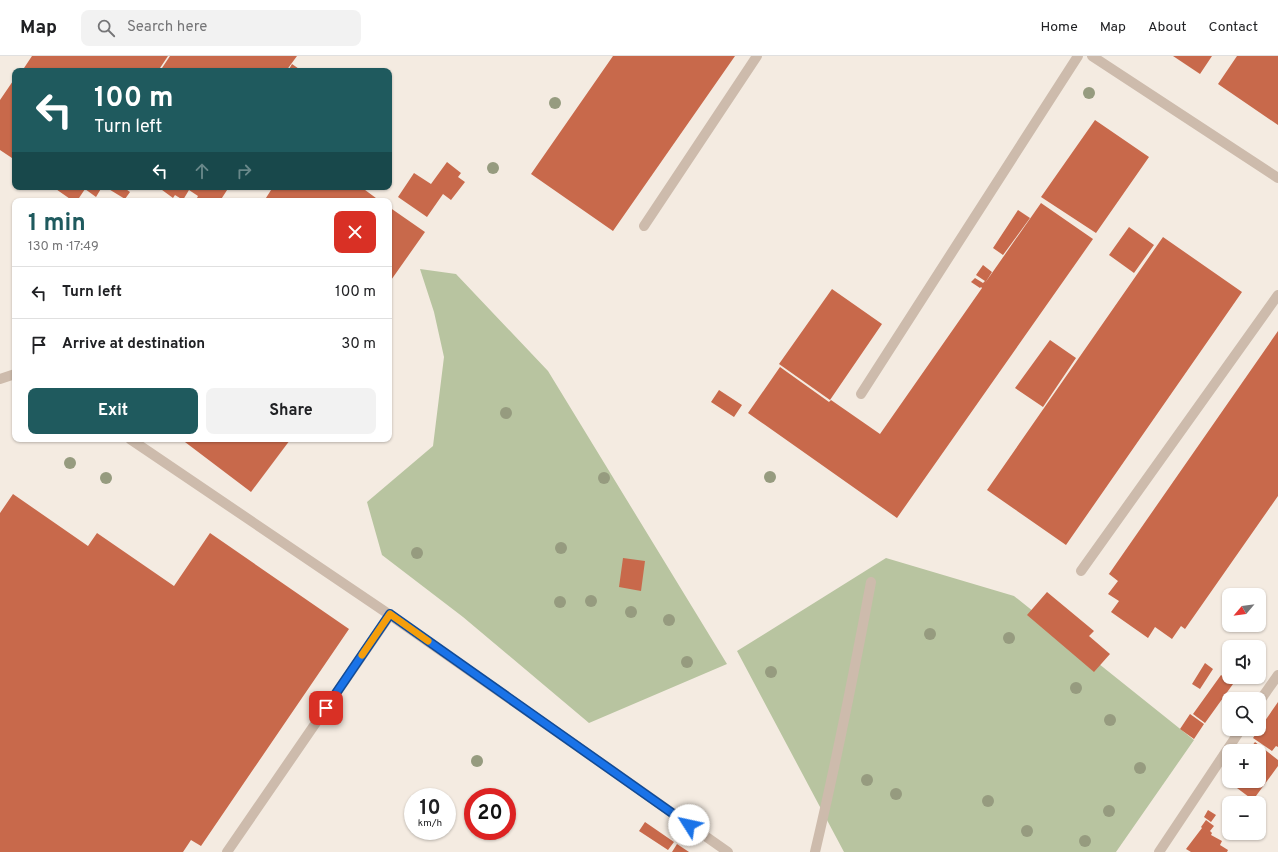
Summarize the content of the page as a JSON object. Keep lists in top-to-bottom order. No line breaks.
{"north":"bottom left","page":{"header":"Map","search":"Search here","nav":["Home","Map","About","Contact"],"turn":["100 m","Turn left"],"heading":["1 min","130 m · 17:49"],"list":[{"name":"Turn left","value":"100 m"},{"name":"Arrive at destination","value":"30 m"}],"buttons":["Exit","Share"],"map_buttons":["+","−"],"speed":"10 km/h","limit":"20"}}
